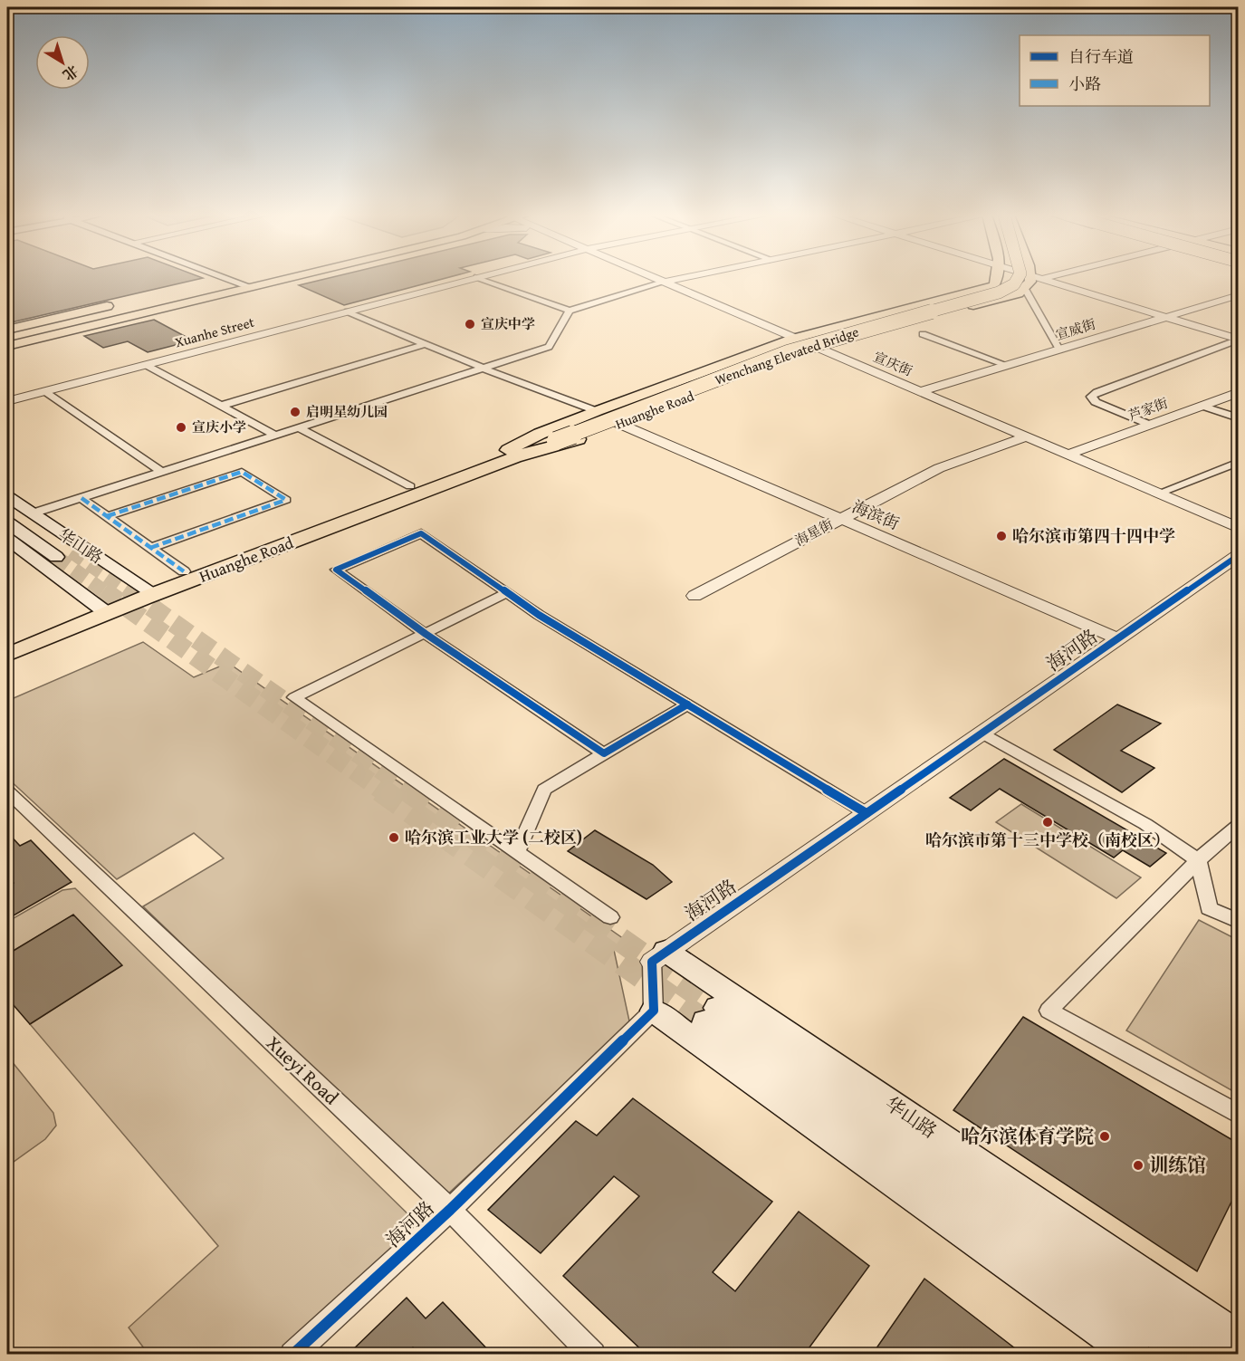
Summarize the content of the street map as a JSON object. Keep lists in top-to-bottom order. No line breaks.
{"streets":{"highway":["Wenchang Elevated Bridge"],"main road":["Huanghe Road","华山路"],"street":["宣威街","Xuanhe Street","宣庆街","芦家街","海滨街","海星街","海河路","Xueyi Road"]},"crossings":[["宣威街","宣庆街"],["Wenchang Elevated Bridge","Huanghe Road"],["宣庆街","芦家街"],["宣庆街","Huanghe Road"],["宣庆街","海星街"],["Huanghe Road","海滨街"],["Huanghe Road","华山路"],["海滨街","海星街"],["海滨街","海河路"],["华山路","海河路"],["海河路","Xueyi Road"]],"places":["宣庆中学","启明星幼儿园","宣庆小学","哈尔滨市第四十四中学","哈尔滨市第十三中学校（南校区）","哈尔滨工业大学 (二校区)","哈尔滨体育学院","训练馆"],"legend":["自行车道","小路"],"north":"bottom right"}
